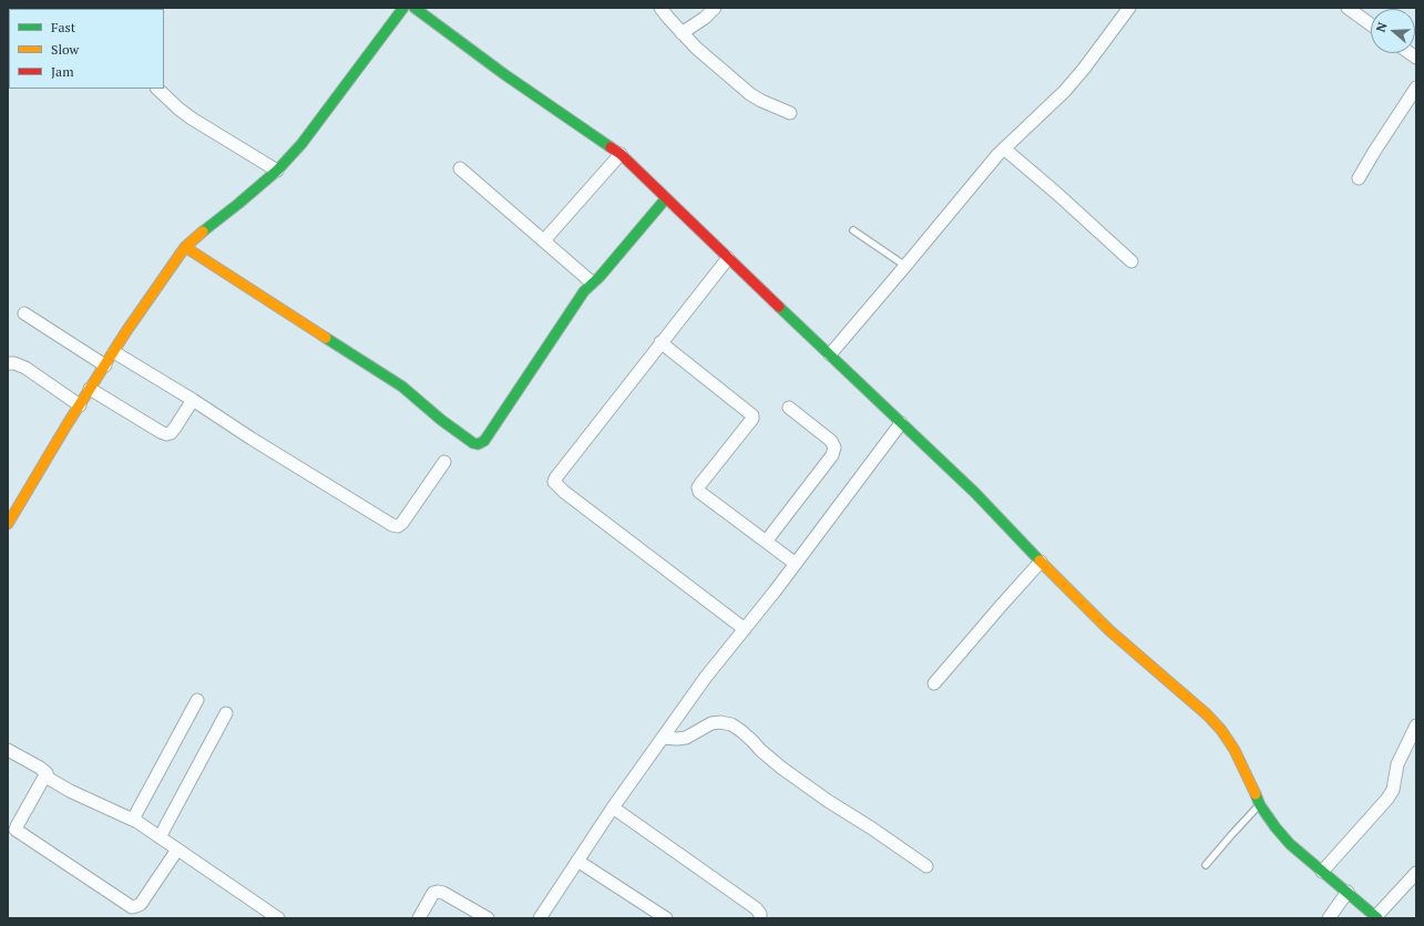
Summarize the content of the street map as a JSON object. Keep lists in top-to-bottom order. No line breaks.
{"legend":["Fast","Slow","Jam"],"north":"left"}
